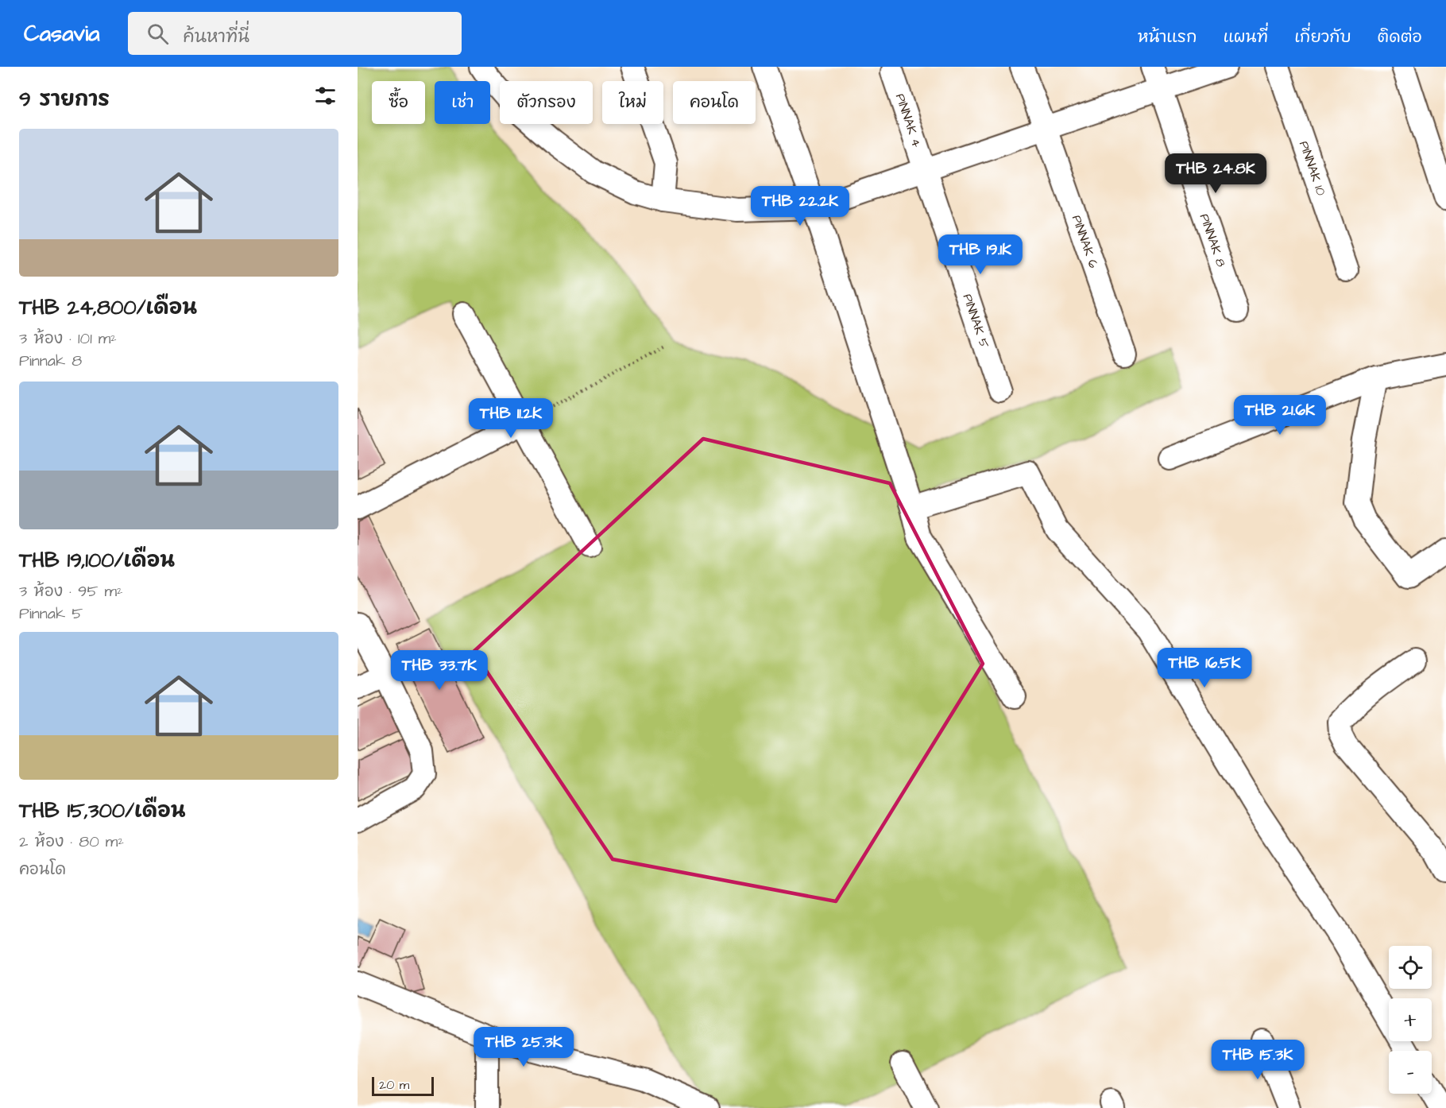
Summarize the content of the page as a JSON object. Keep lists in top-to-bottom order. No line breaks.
{"streets":{"street":["PINNAK 4","PINNAK 10","PINNAK 8","PINNAK 6","PINNAK 5"]},"crossings":[["PINNAK 4","PINNAK 5"]],"scale_bar":"20 m","page":{"header":"Casavia","search":"ค้นหาที่นี่","nav":["หน้าแรก","แผนที่","เกี่ยวกับ","ติดต่อ"],"heading":"9 รายการ","chip":["ซื้อ","เช่า","ตัวกรอง","ใหม่","คอนโด"],"list":[{"name":"THB 24,800/เดือน","note":"3 ห้อง · 101 m² · Pinnak 8"},{"name":"THB 19,100/เดือน","note":"3 ห้อง · 95 m² · Pinnak 5"},{"name":"THB 15,300/เดือน","note":"2 ห้อง · 80 m² · คอนโด"}],"price":["THB 24.8K","THB 22.2K","THB 19.1K","THB 21.6K","THB 11.2K","THB 16.5K","THB 33.7K","THB 25.3K","THB 15.3K"],"map_buttons":["+","−"],"scale":"20 m"}}
